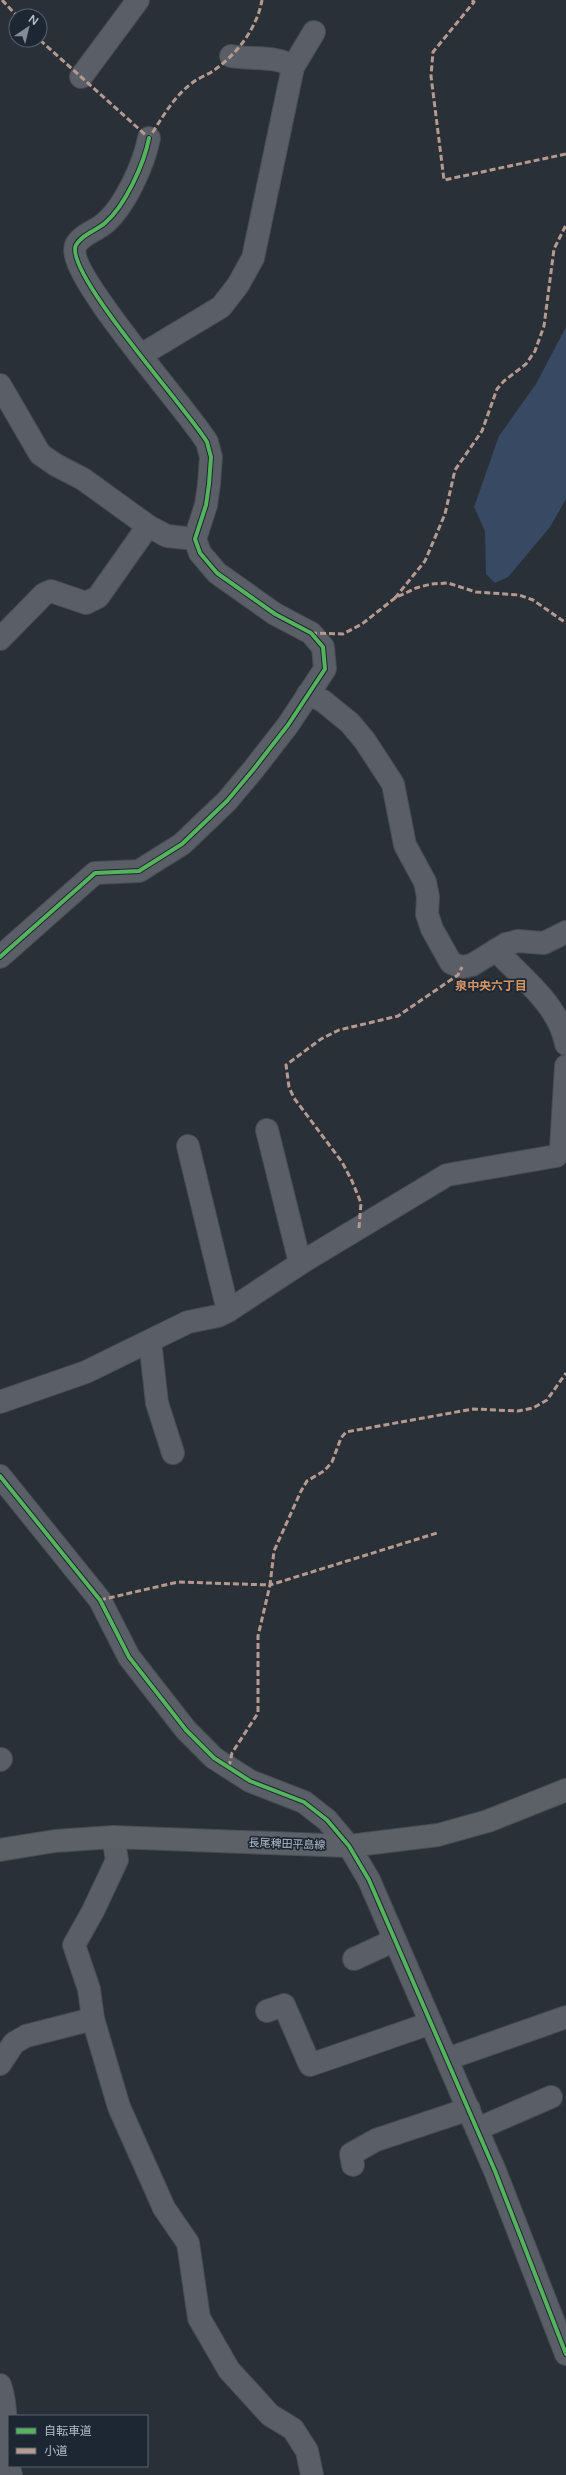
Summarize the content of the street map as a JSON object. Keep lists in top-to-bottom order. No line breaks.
{"streets":{"main road":["長尾稗田平島線"]},"districts":["泉中央六丁目"],"legend":["自転車道","小道"],"north":"top right"}
